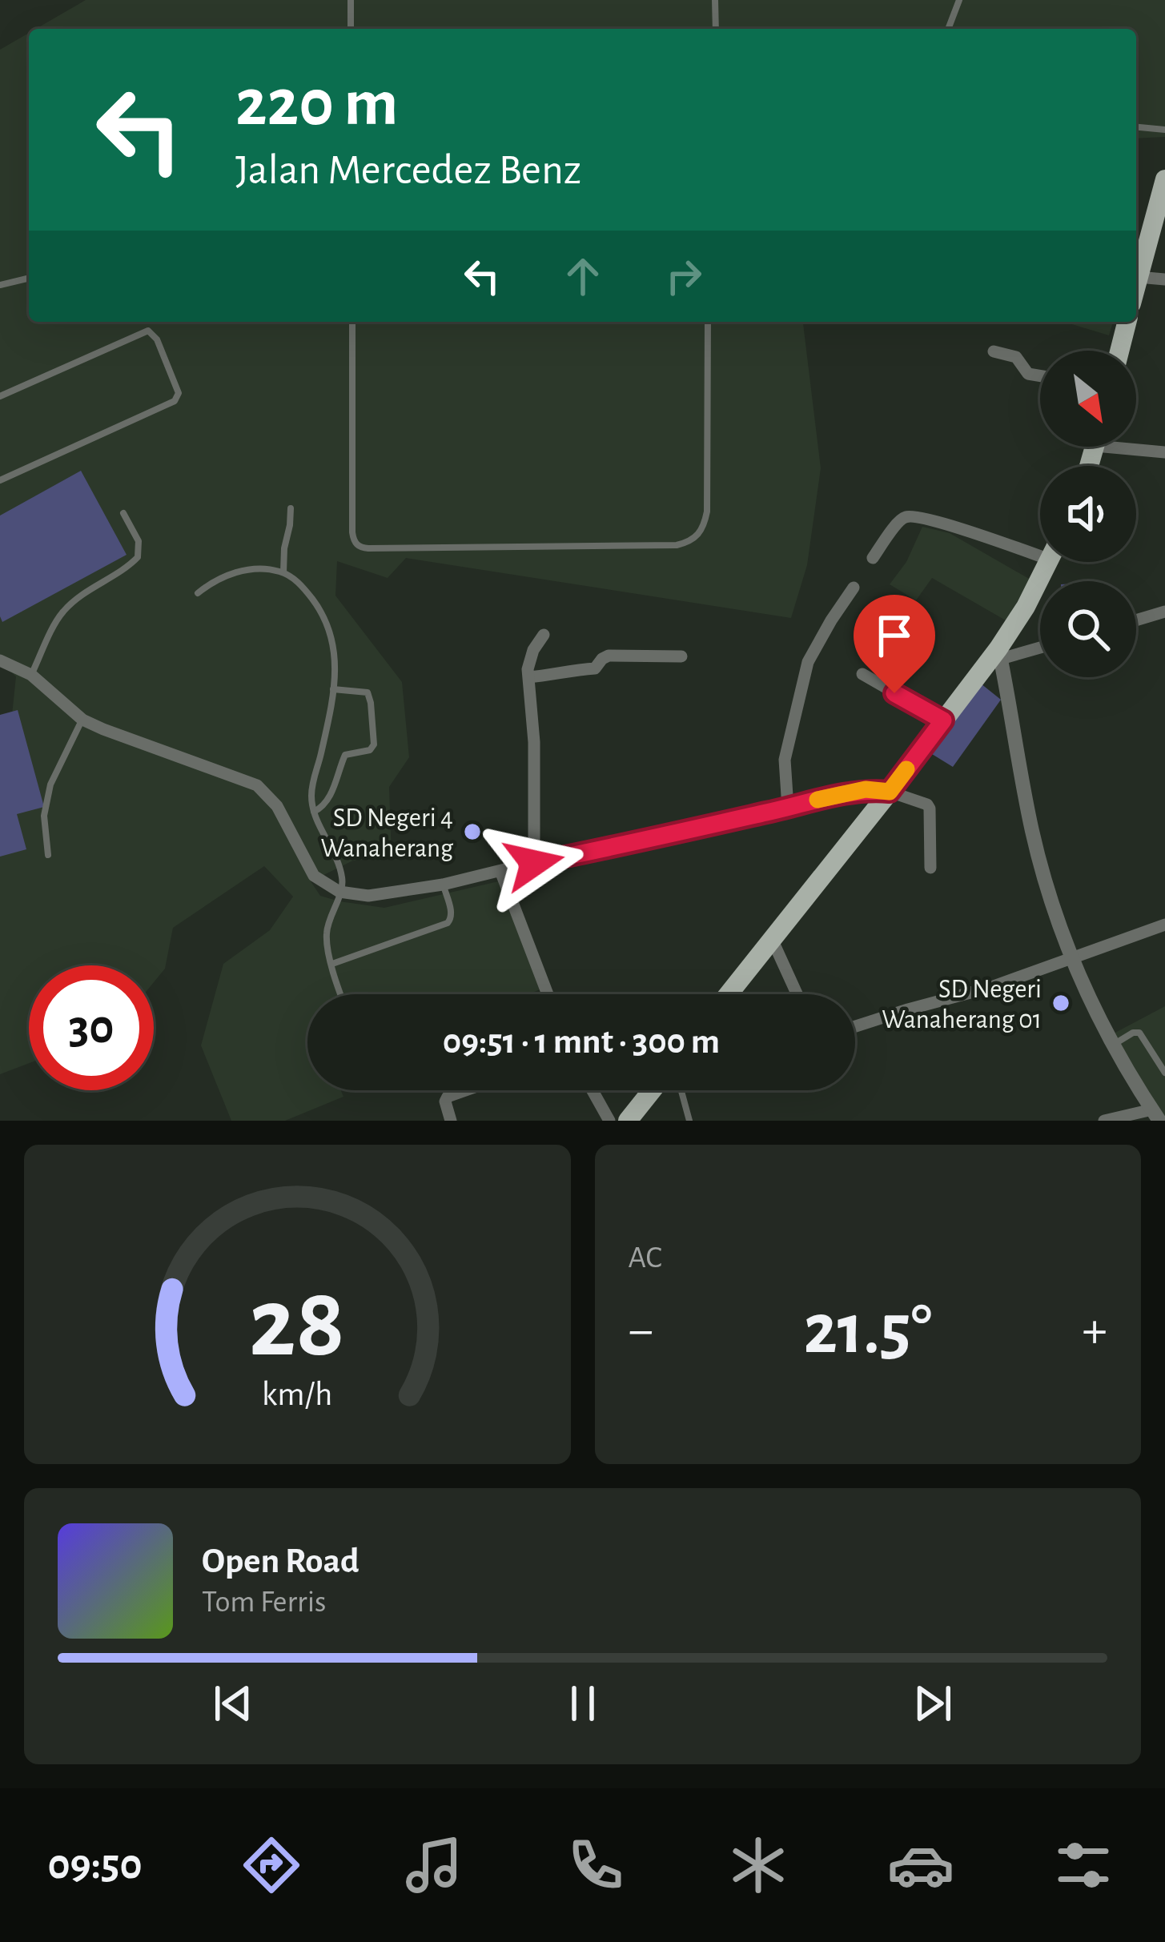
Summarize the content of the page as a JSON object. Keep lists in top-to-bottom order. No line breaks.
{"places":["SD Negeri 4 Wanaherang","SD Negeri Wanaherang 01"],"north":"bottom right","page":{"turn":["220 m","Jalan Mercedez Benz"],"limit":"30","trip":"09:51 · 1 mnt · 300 m","tile":"AC","heat":["−","21.5°","+"],"song":["Open Road","Tom Ferris"],"tabs":"09:50","gauge":["28","km/h"]}}
